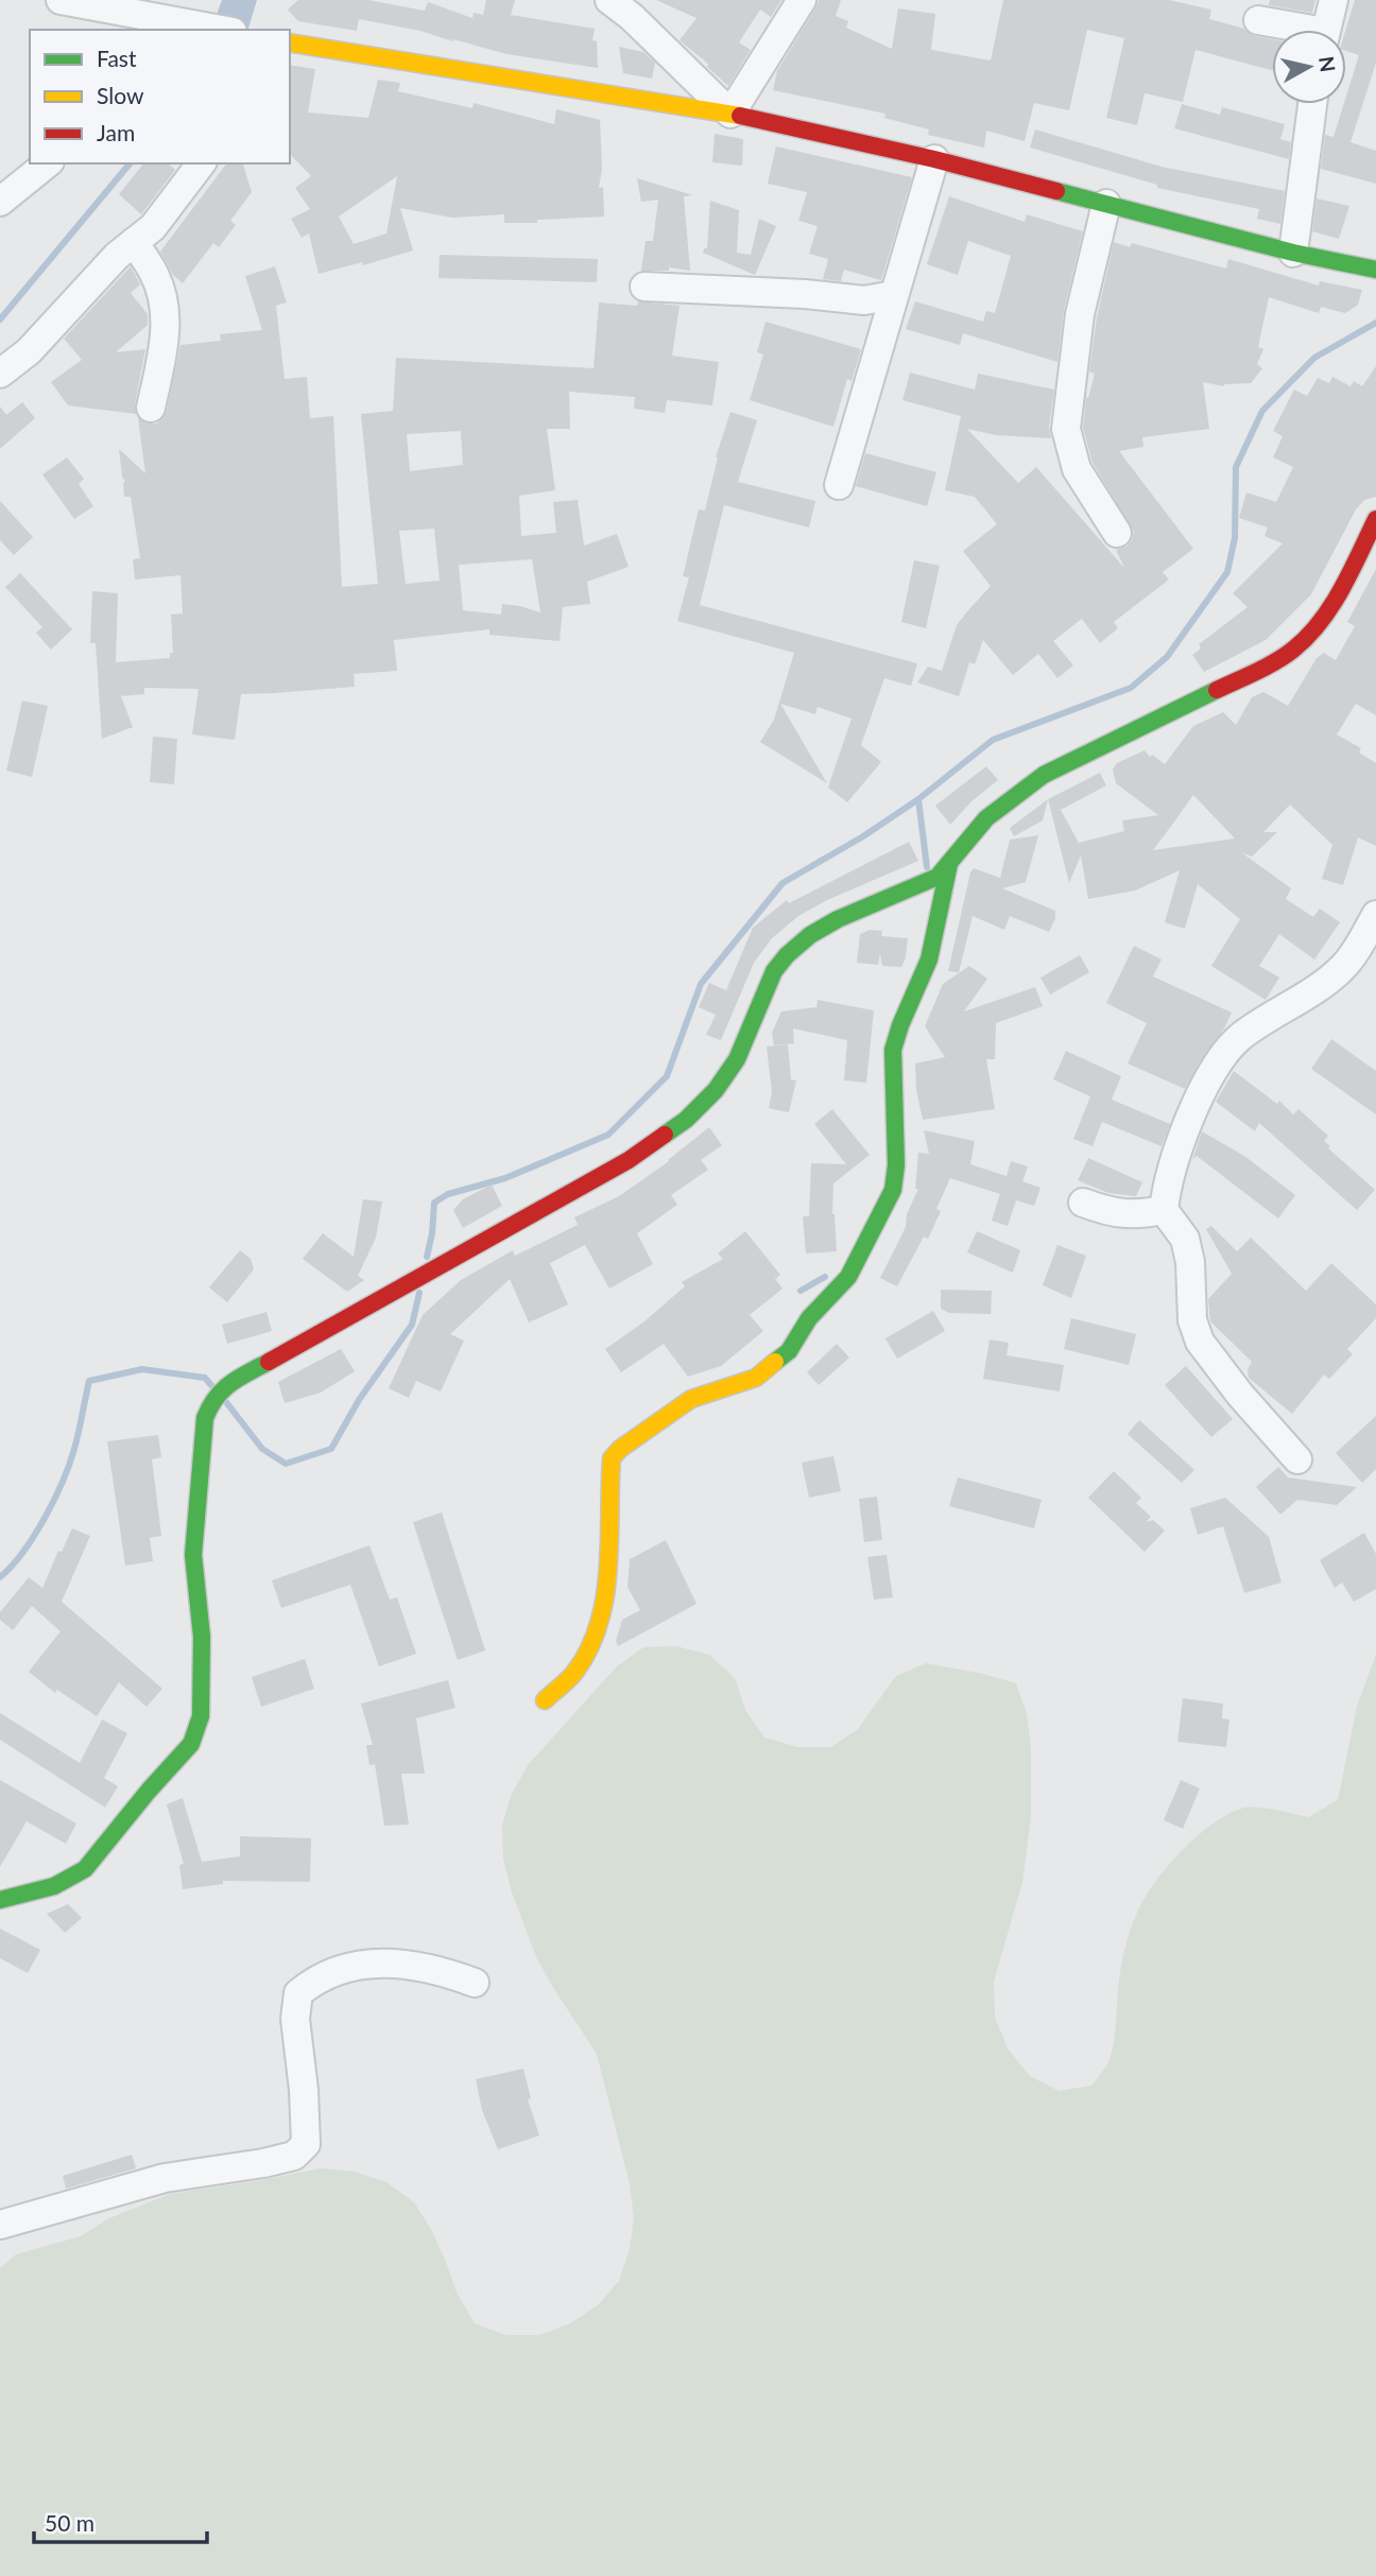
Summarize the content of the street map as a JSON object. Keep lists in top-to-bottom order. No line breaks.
{"legend":["Fast","Slow","Jam"],"scale_bar":"50 m","north":"right"}
